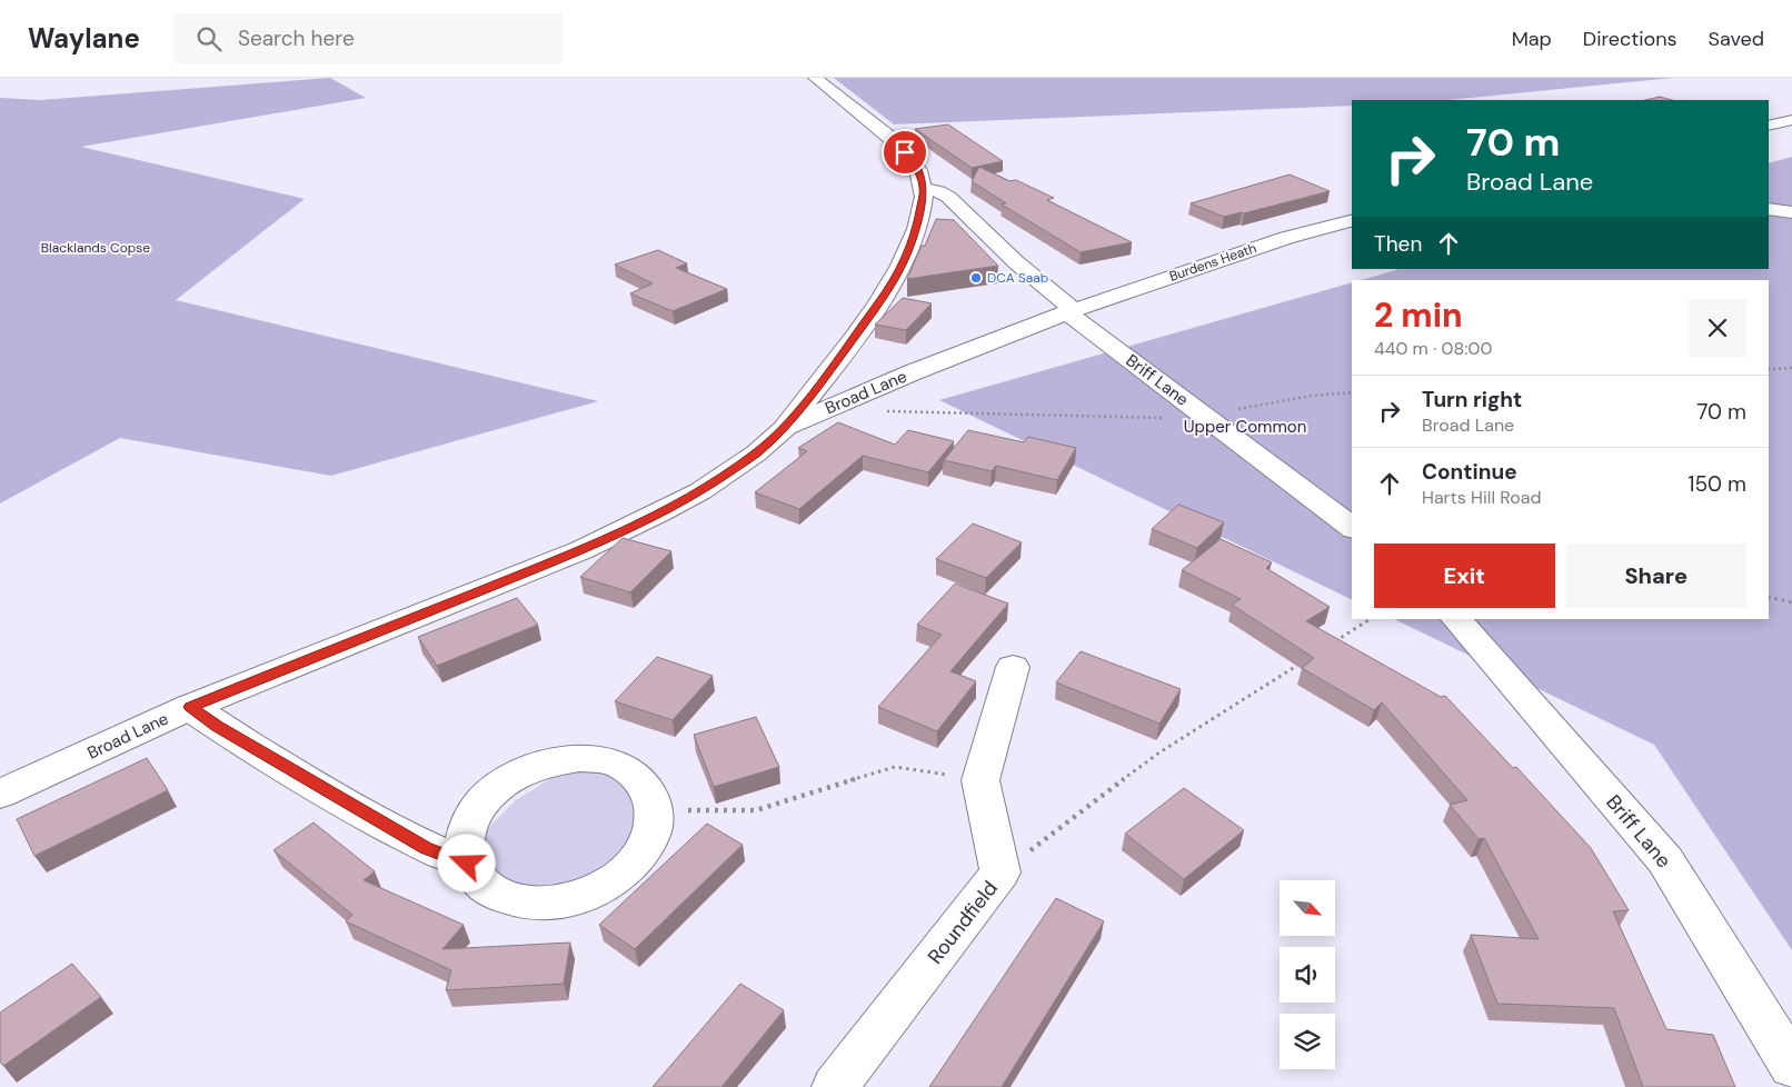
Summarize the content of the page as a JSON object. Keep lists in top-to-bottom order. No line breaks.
{"streets":{"street":["Burdens Heath","Briff Lane","Broad Lane","Roundfield"]},"crossings":[["Burdens Heath","Briff Lane"],["Burdens Heath","Broad Lane"],["Briff Lane","Broad Lane"]],"parks":["Blacklands Copse","Upper Common"],"places":["DCA Saab"],"north":"bottom right","page":{"header":"Waylane","search":"Search here","nav":["Map","Directions","Saved"],"turn":["70 m","Broad Lane"],"then":"Then","heading":["2 min","440 m · 08:00"],"list":[{"name":"Turn right","note":"Broad Lane","value":"70 m"},{"name":"Continue","note":"Harts Hill Road","value":"150 m"}],"buttons":["Exit","Share"]}}
